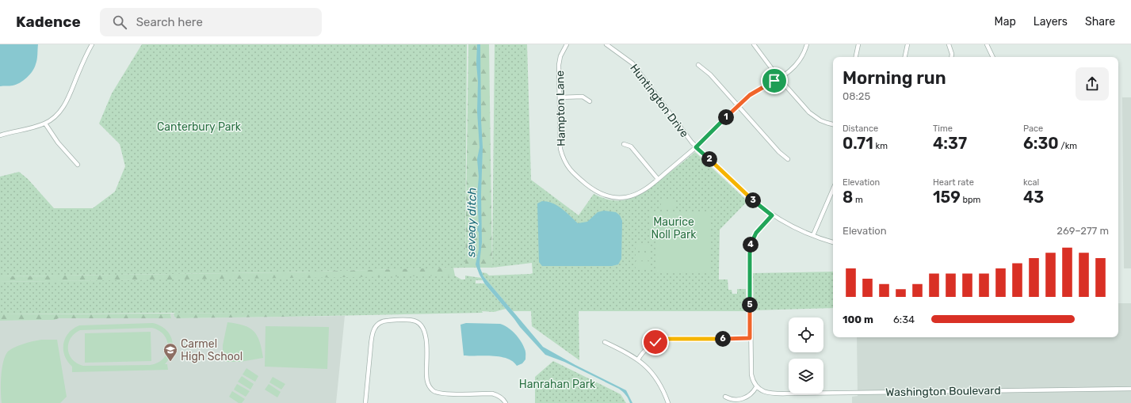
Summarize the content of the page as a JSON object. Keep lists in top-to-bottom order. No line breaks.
{"streets":{"street":["Huntington Drive","Hampton Lane","Washington Boulevard"]},"crossings":[["Huntington Drive","Hampton Lane"]],"water":["seveay ditch"],"parks":["Canterbury Park","Maurice Noll Park","Hanrahan Park"],"places":{"school or university":["Carmel High School"]},"page":{"header":"Kadence","search":"Search here","nav":["Map","Layers","Share"],"heading":["Morning run","08:25"],"pins":["1","2","3","4","5","6"],"stats":[["Distance","0.71 km"],["Time","4:37"],["Pace","6:30 /km"],["Elevation","8 m"],["Heart rate","159 bpm"],["kcal","43"]],"chart":["Elevation","269–277 m"],"list":[{"name":"100 m","note":"6:34"}]}}
